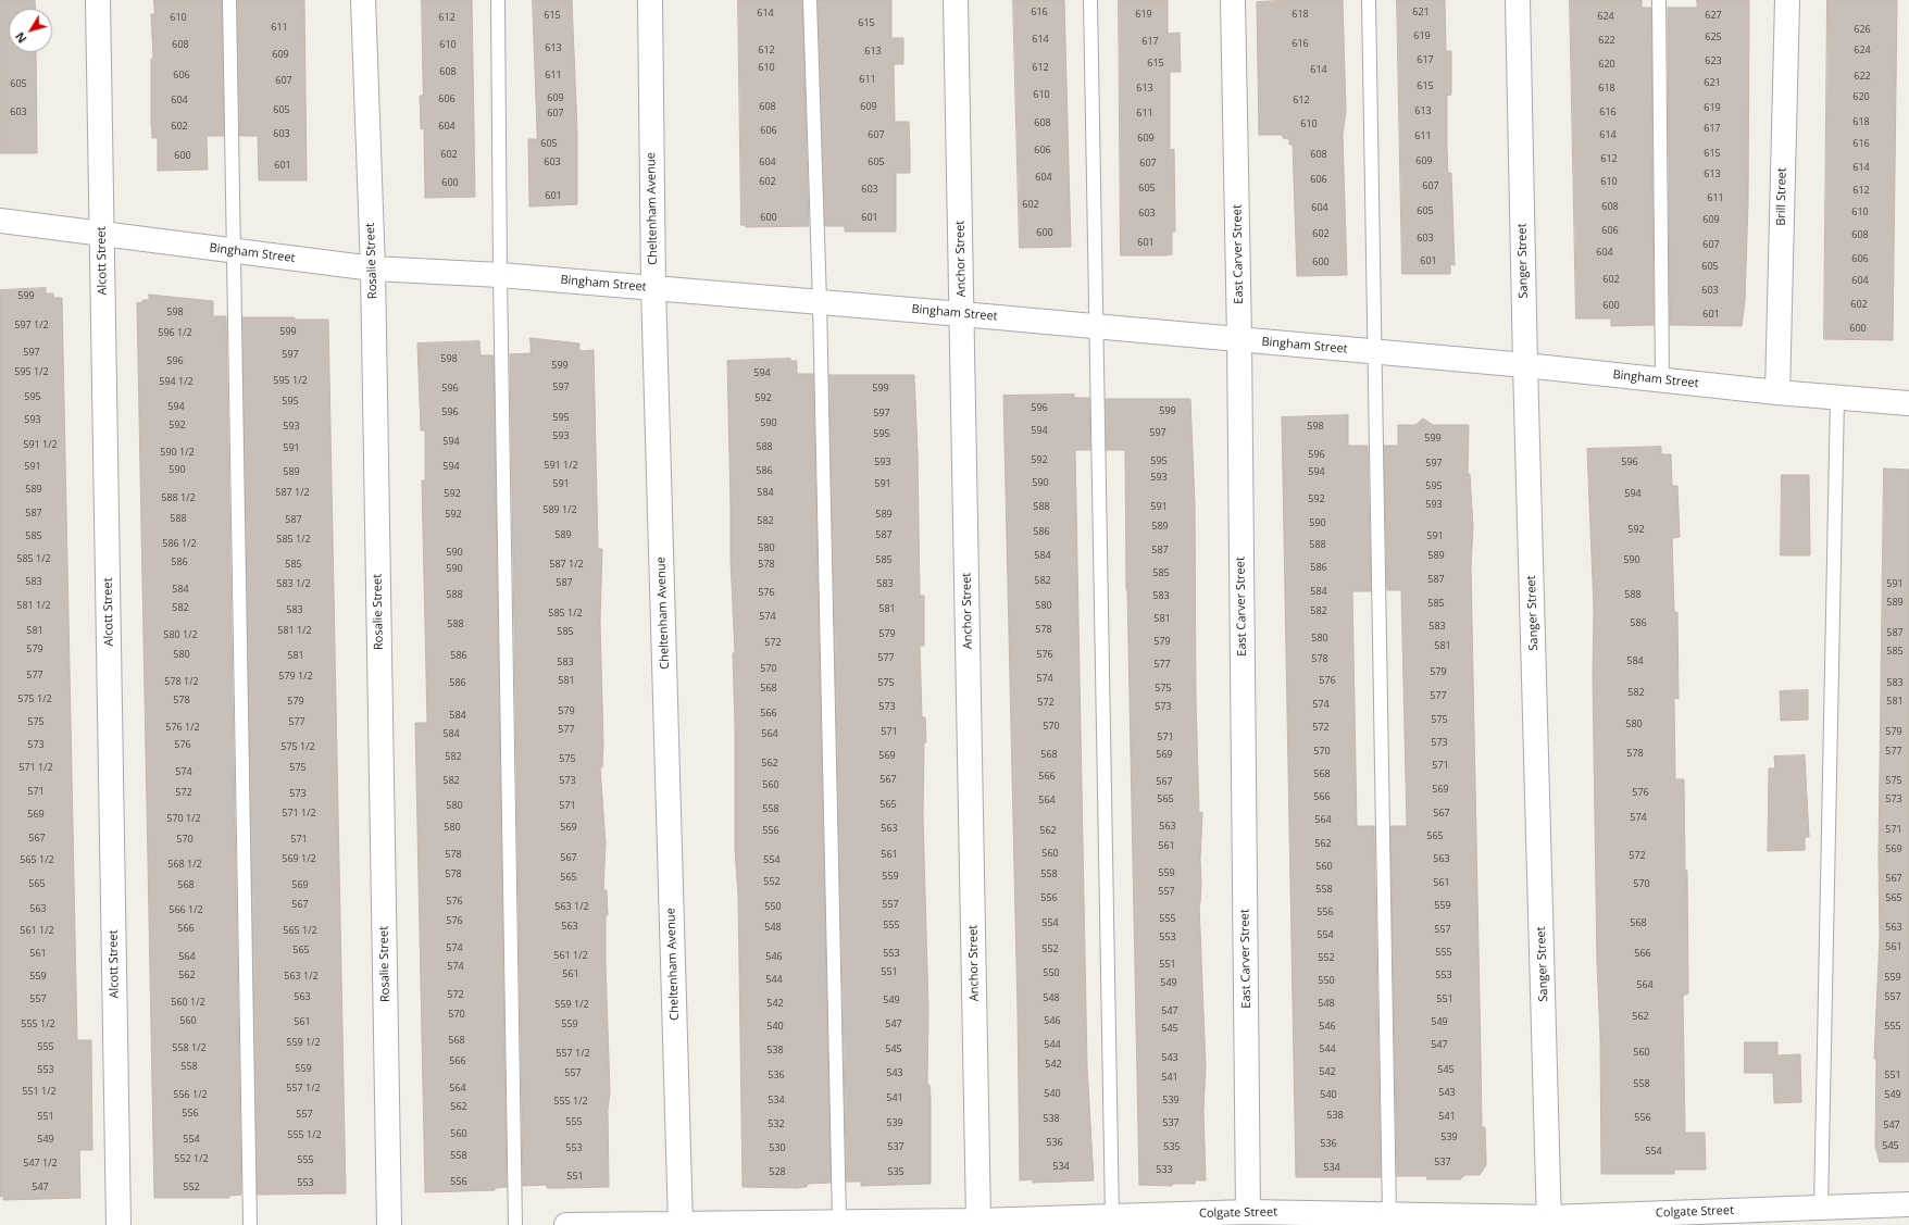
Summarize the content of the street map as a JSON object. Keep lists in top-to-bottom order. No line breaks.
{"streets":{"street":["Brill Street","Cheltenham Avenue","Bingham Street","East Carver Street","Anchor Street","Alcott Street","Rosalie Street","Sanger Street","Colgate Street"]},"crossings":[["Brill Street","Bingham Street"],["Cheltenham Avenue","Bingham Street"],["Cheltenham Avenue","Colgate Street"],["Bingham Street","East Carver Street"],["Bingham Street","Anchor Street"],["Bingham Street","Alcott Street"],["Bingham Street","Rosalie Street"],["Bingham Street","Sanger Street"],["East Carver Street","Colgate Street"],["Anchor Street","Colgate Street"],["Sanger Street","Colgate Street"]],"house_numbers":["616","621","614","619","618","615","627","624","610","612","615","611","626","619","625","614","622","617","616","608","610","613","612","624","613","609","617","623","615","620","610","612","614","608","606","611","622","611","607","621","605","615","613","618","610","620","609","606","604","612","608","609","619","605","613","603","616","607","611","618","608","610","602","604","617","606","603","607","614","611","609","605","616","606","615","602","608","600","612","609","603","604","605","607","601","614","613","604","606","602","610","600","607","605","603","612","601","611","602","608","604","605","610","603","600","601","609","606","600","602","608","603","601","607","604","606","601","600","605","602","604","603","599","602","600","598","601","597 1/2","600","599","596 1/2","597","597","598","596","599","595 1/2","594","595 1/2","594 1/2","597","596","599","595","592","595","594","596","599","596","597","595","593","590","592","593","598","594","597","595","593","599","594","591 1/2","588","591","590 1/2","596","592","595","593","596","597","591 1/2","591","594","590","586","589","594","593","590","591","591","595","589","587 1/2","584","592","594","588 1/2","592","593","588","591","589 1/2","587","592","589","588","587","582","590","589","592","586","589","587","585","591","585 1/2","586 1/2","588","580","587","590","584","589","585 1/2","585","590","586","585","587 1/2","578","586","590","585","587","582","583","587","583 1/2","583","591","584","584","576","588","588","583","589","585","581 1/2","580","582","581","583","582","585 1/2","574","581","586","588","583","578","581","581 1/2","585","587","579","580 1/2","580","579","572","581","579","585","580","576","581","586","577","578","584","583","577","570","579","577","579 1/2","574","581","576","578 1/2","586","575","583","568","575","582","577","575 1/2","578","579","581","572","574","573","573","579","566","584","575","575","577","580","570","576 1/2","572","577","571","579","584","564","571","573","573","576","575 1/2","570","577","578","568","569","569","582","575","562","571","571 1/2","575","574","568","566","567","582","573","575","567","560","569","571","572","576","573","566","565","573","564","565","580","571","558","571 1/2","567","569","574","570 1/2","564","563","580","569","563","571","556","562","565","567","570","571","562","561","569","560","578","561","572","567","569 1/2","563","565 1/2","554","568 1/2","560","559","578","558","559","565","567","552","561","565","570","568","569","558","557","556","565","576","567","557","559","563 1/2","550","563","566 1/2","556","555","576","554","568","555","563","548","563","566","557","561 1/2","565 1/2","554","553","561","574","552","565","555","561","553","566","561 1/2","564","546","552","551","574","551","550","561","562","553","559","563 1/2","559","544","550","549","564","572","563","557","548","557","551","549","560 1/2","542","548","559 1/2","547","570","562","560","546","561","549","555 1/2","559","547","540","546","555","545","568","559 1/2","544","547","555","558 1/2","545","544","538","560","557 1/2","543","566","542","558","559","553","545","542","557","543","536","551","541","558","557 1/2","564","551 1/2","543","540","556 1/2","540","549","541","534","539","555 1/2","562","556","557","538","551","541","556","538","555","539","537","532","547","560","555 1/2","539","549","554","536","536","545","537","535","553","530","554","558","552 1/2","555","537","547 1/2","534","534","533","528","535","551","556","553","547","552"],"north":"bottom left"}
